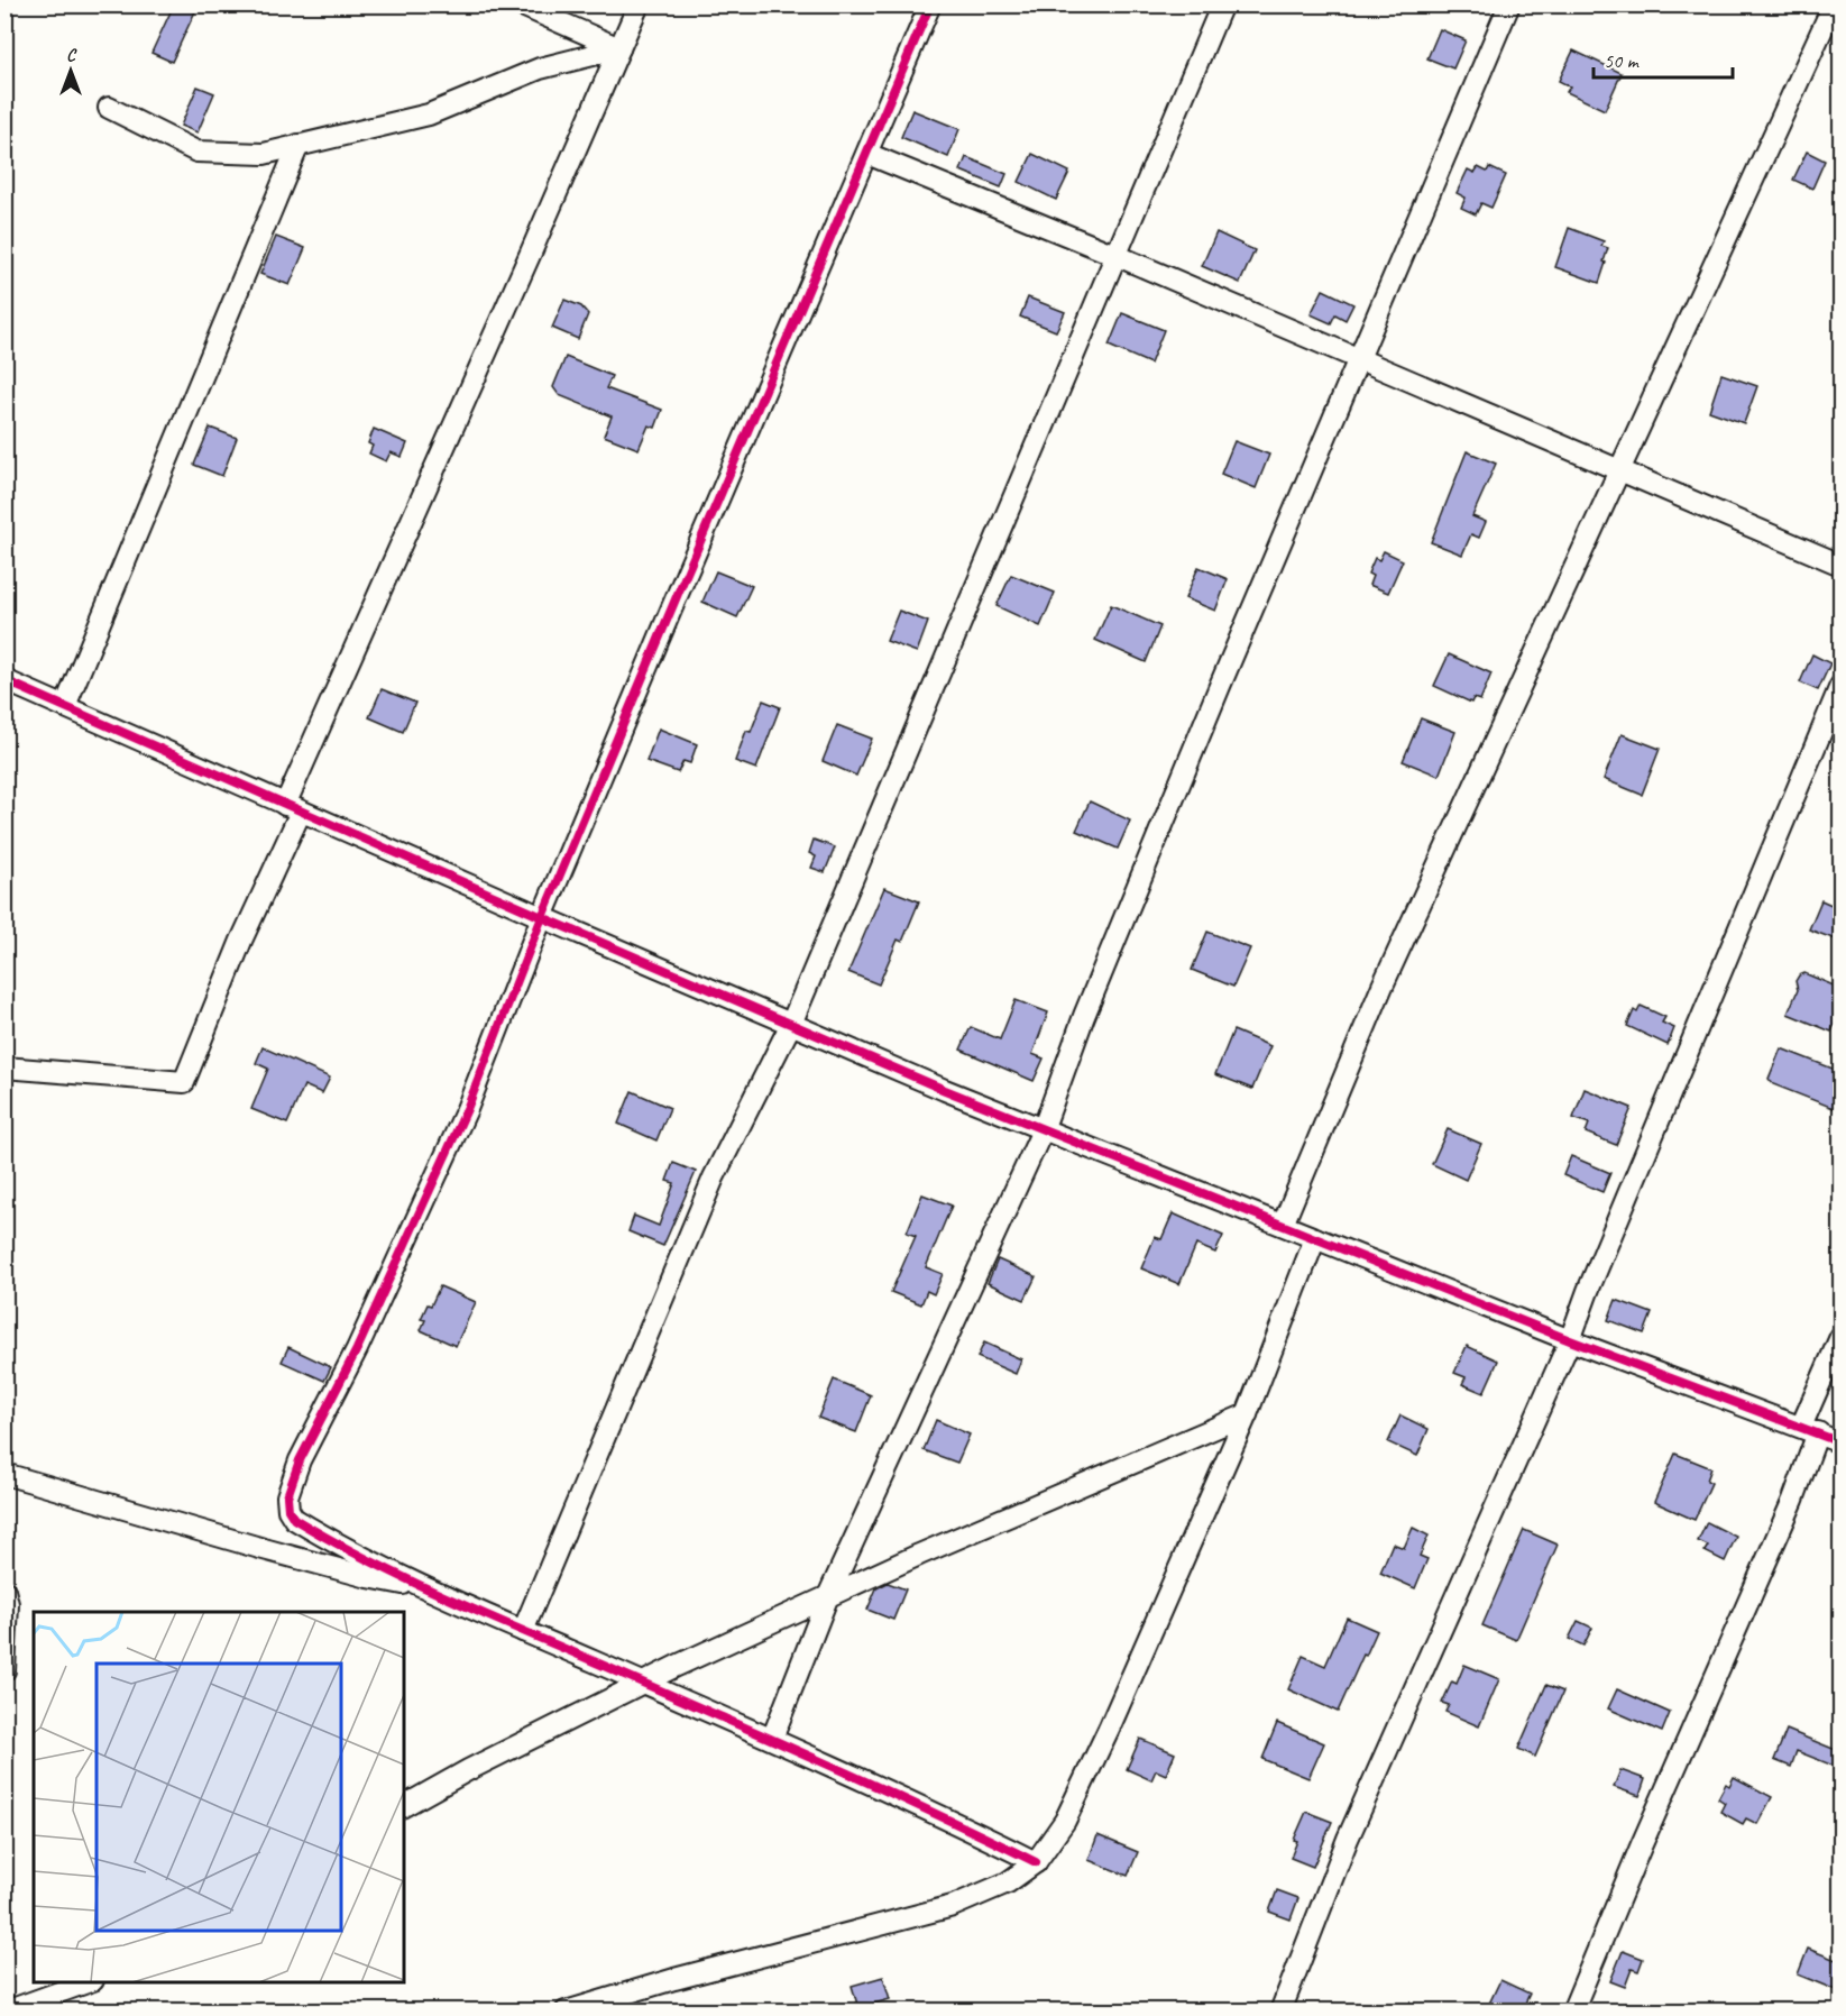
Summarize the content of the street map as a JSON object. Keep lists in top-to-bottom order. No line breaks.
{"scale_bar":"50 m","north":"top"}
